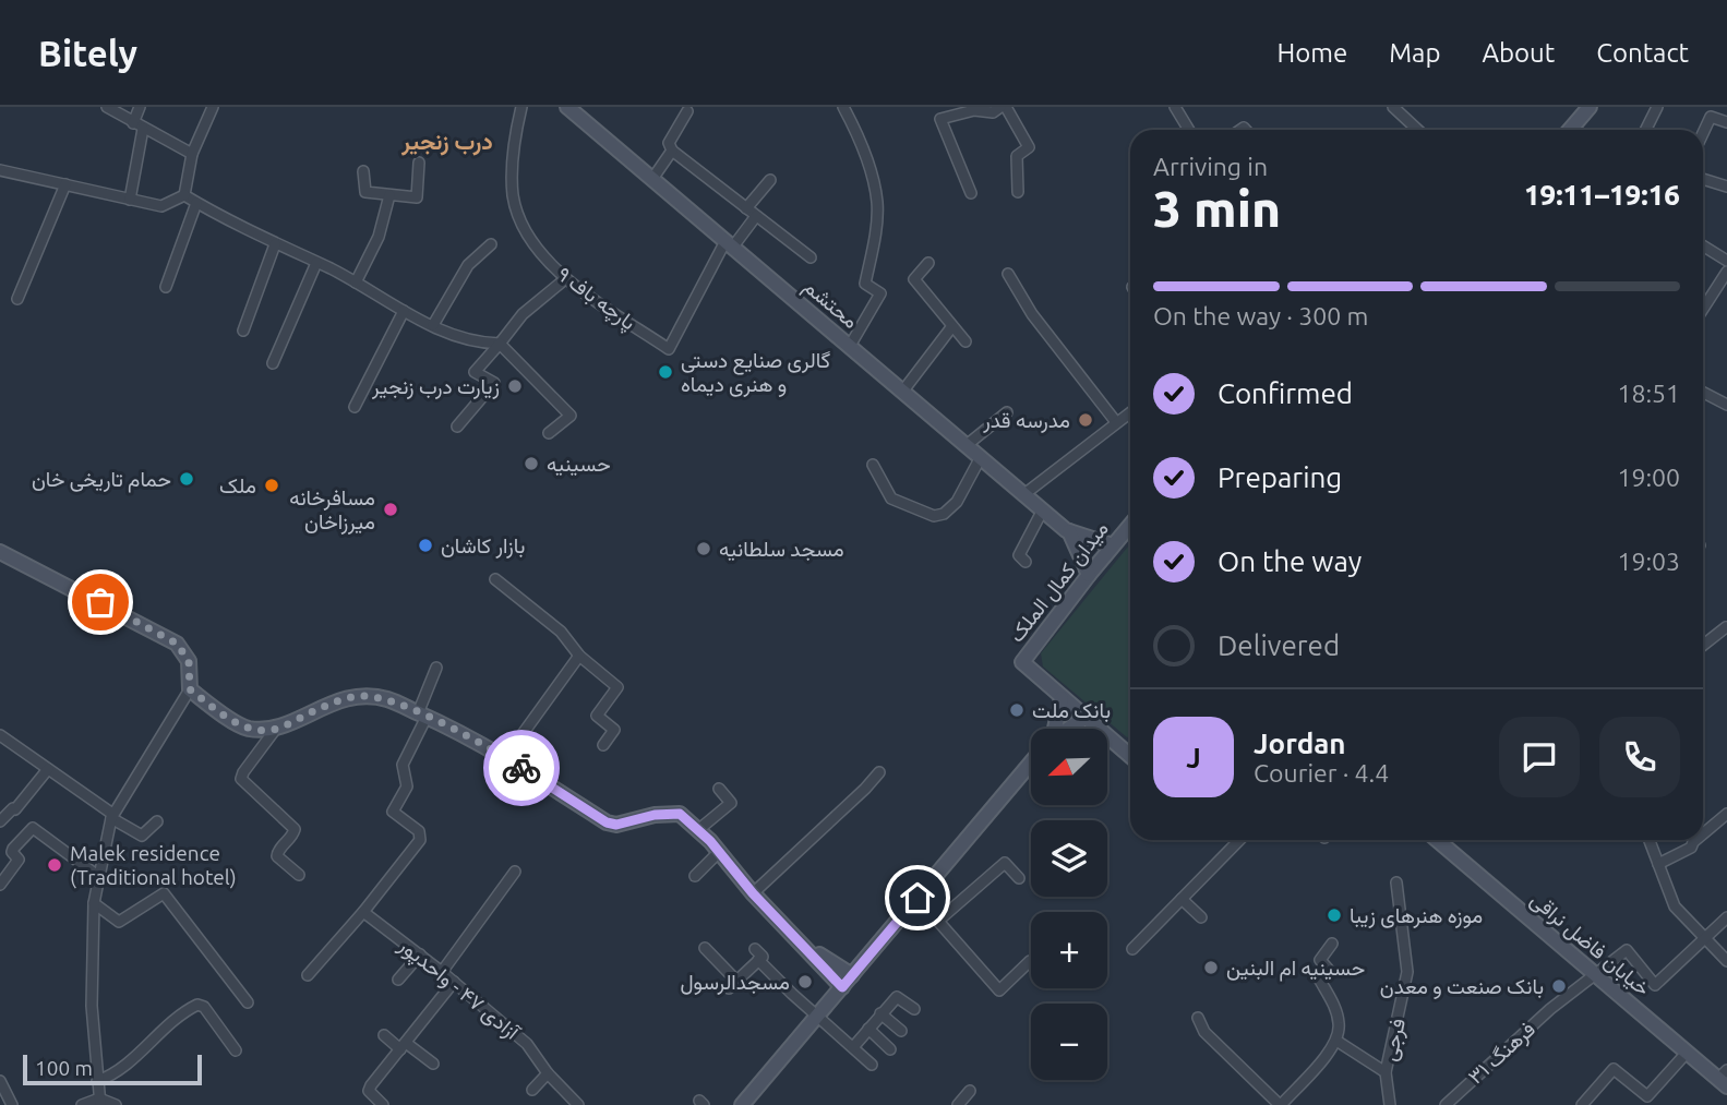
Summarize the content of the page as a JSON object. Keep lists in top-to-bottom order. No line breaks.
{"streets":{"main road":["محتشم","میدان کمال الملک","خیابان فاضل نراقی"],"street":["پارچه باف ۹","آزادی ۴۷ - واحدپور","فرجی","فرهنگ ۳۱"]},"crossings":[["پارچه باف ۹","محتشم"],["محتشم","میدان کمال الملک"],["خیابان فاضل نراقی","فرهنگ ۳۱"]],"districts":["درب زنجیر"],"places":["گالری صنایع دستی و هنری دیماه","زیارت درب زنجیر","مدرسه قدر","حسینیه","حمام تاریخی خان","ملک","مسافرخانه میرزاخان","بازار کاشان","مسجد سلطانیه","بانک ملت","Malek residence (Traditional hotel)","موزه هنرهای زیبا","حسینیه ام البنین","مسجدالرسول","بانک صنعت و معدن"],"scale_bar":"100 m","north":"bottom left","page":{"header":"Bitely","nav":["Home","Map","About","Contact"],"heading":["3 min","Arriving in","19:11–19:16"],"panel":["Jordan","Courier · 4.4"],"bar":"On the way · 300 m","list":[["Confirmed","18:51"],["Preparing","19:00"],["On the way","19:03"],"Delivered"],"round":"J","map_buttons":["+","−"],"scale":"100 m"}}
